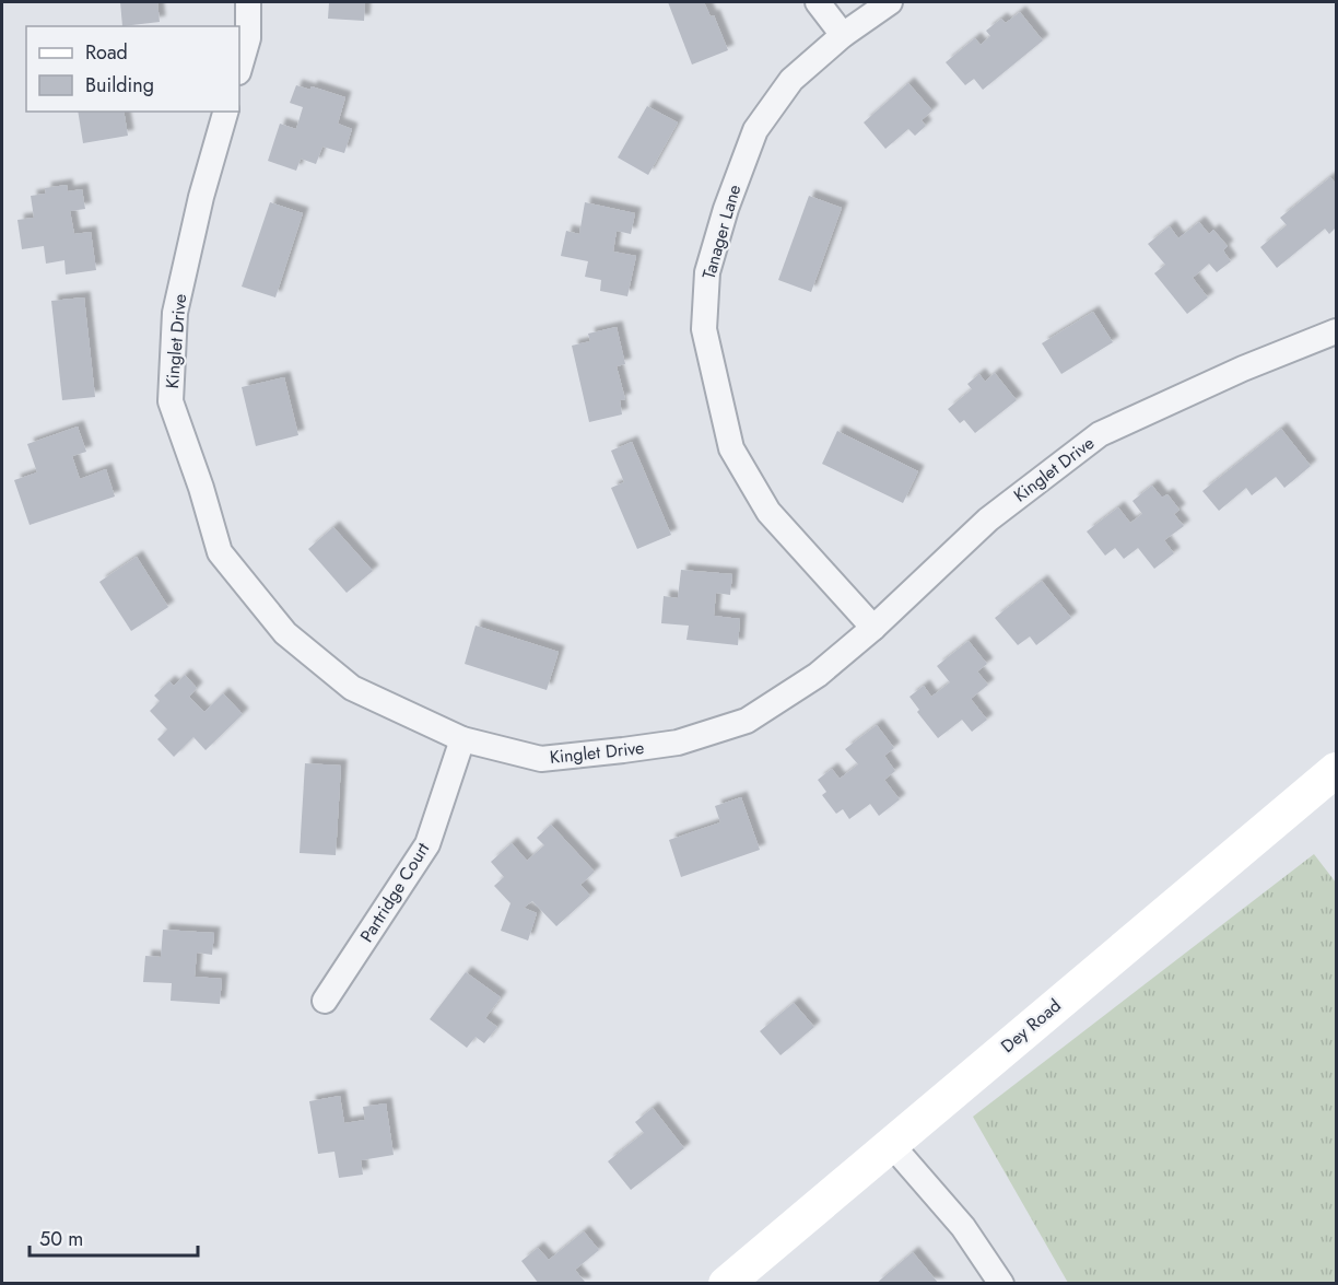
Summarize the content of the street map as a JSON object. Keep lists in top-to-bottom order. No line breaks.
{"streets":{"main road":["Dey Road"],"street":["Tanager Lane","Kinglet Drive","Partridge Court"]},"crossings":[["Tanager Lane","Kinglet Drive"],["Kinglet Drive","Partridge Court"]],"legend":["Road","Building"],"scale_bar":"50 m"}
